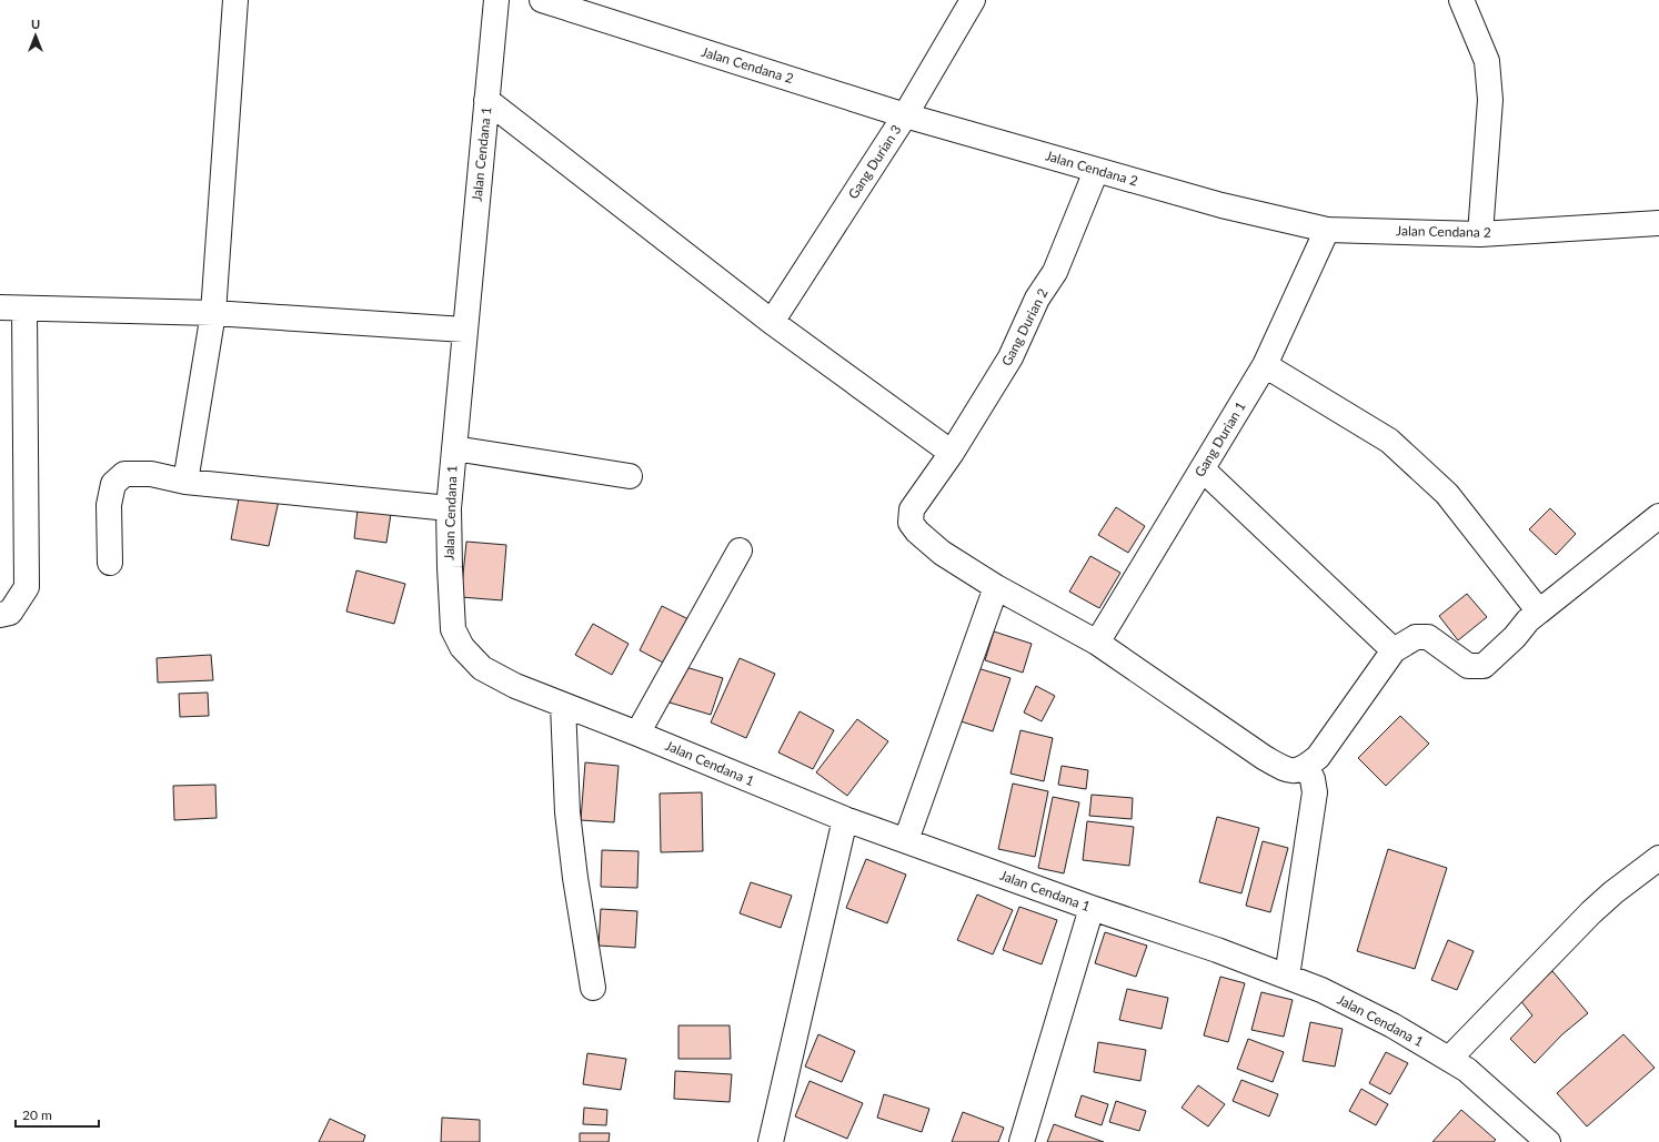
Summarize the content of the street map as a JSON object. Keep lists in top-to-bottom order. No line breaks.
{"streets":{"street":["Jalan Cendana 2","Jalan Cendana 1","Gang Durian 3","Gang Durian 2","Gang Durian 1"]},"crossings":[["Jalan Cendana 2","Gang Durian 3"],["Jalan Cendana 2","Gang Durian 2"],["Jalan Cendana 2","Gang Durian 1"]],"scale_bar":"20 m","north":"top"}
